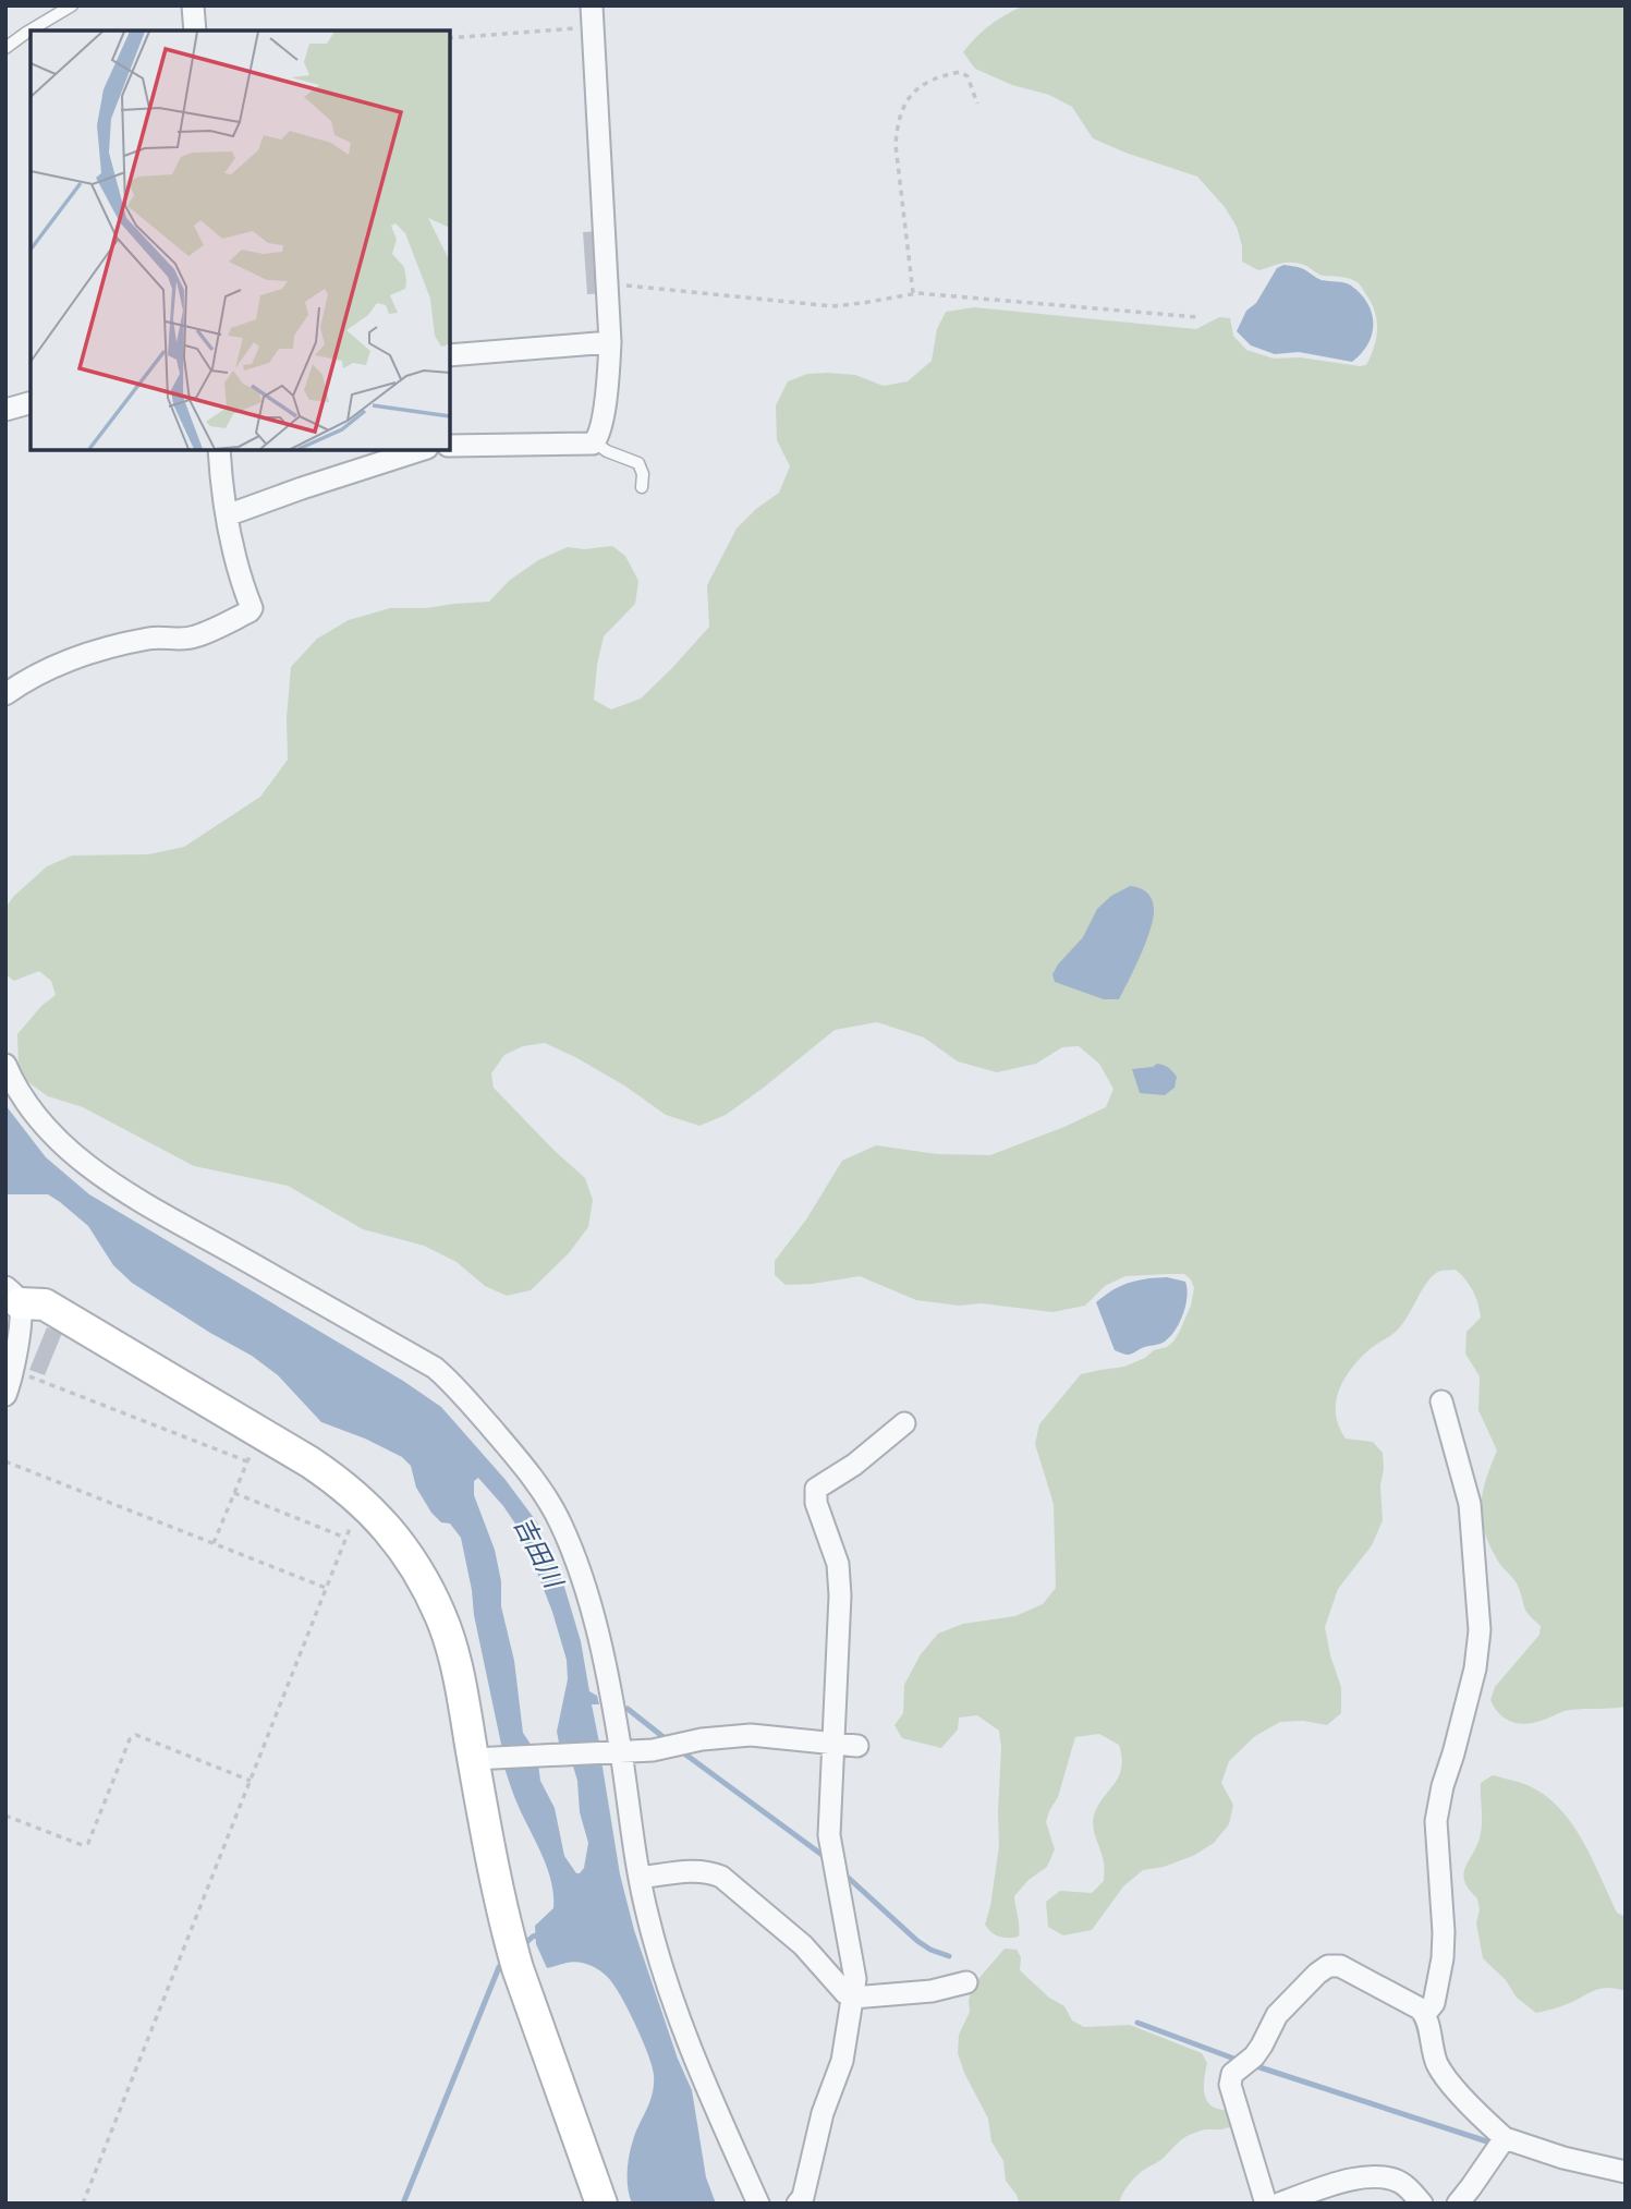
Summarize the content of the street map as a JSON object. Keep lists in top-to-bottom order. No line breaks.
{"water":["吉田川"]}
